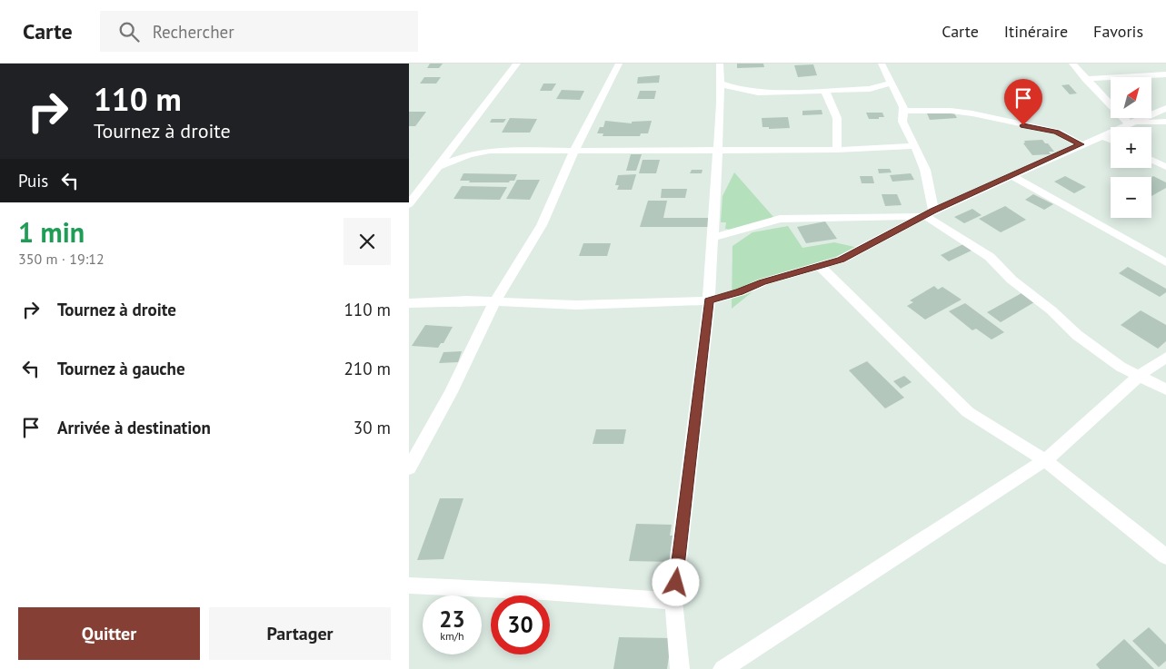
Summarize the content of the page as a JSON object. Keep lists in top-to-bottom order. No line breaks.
{"north":"top right","page":{"header":"Carte","search":"Rechercher","nav":["Carte","Itinéraire","Favoris"],"turn":["110 m","Tournez à droite"],"map_buttons":["+","−"],"then":"Puis","heading":["1 min","350 m · 19:12"],"list":[{"name":"Tournez à droite","value":"110 m"},{"name":"Tournez à gauche","value":"210 m"},{"name":"Arrivée à destination","value":"30 m"}],"speed":"23 km/h","limit":"30","buttons":["Quitter","Partager"]}}
